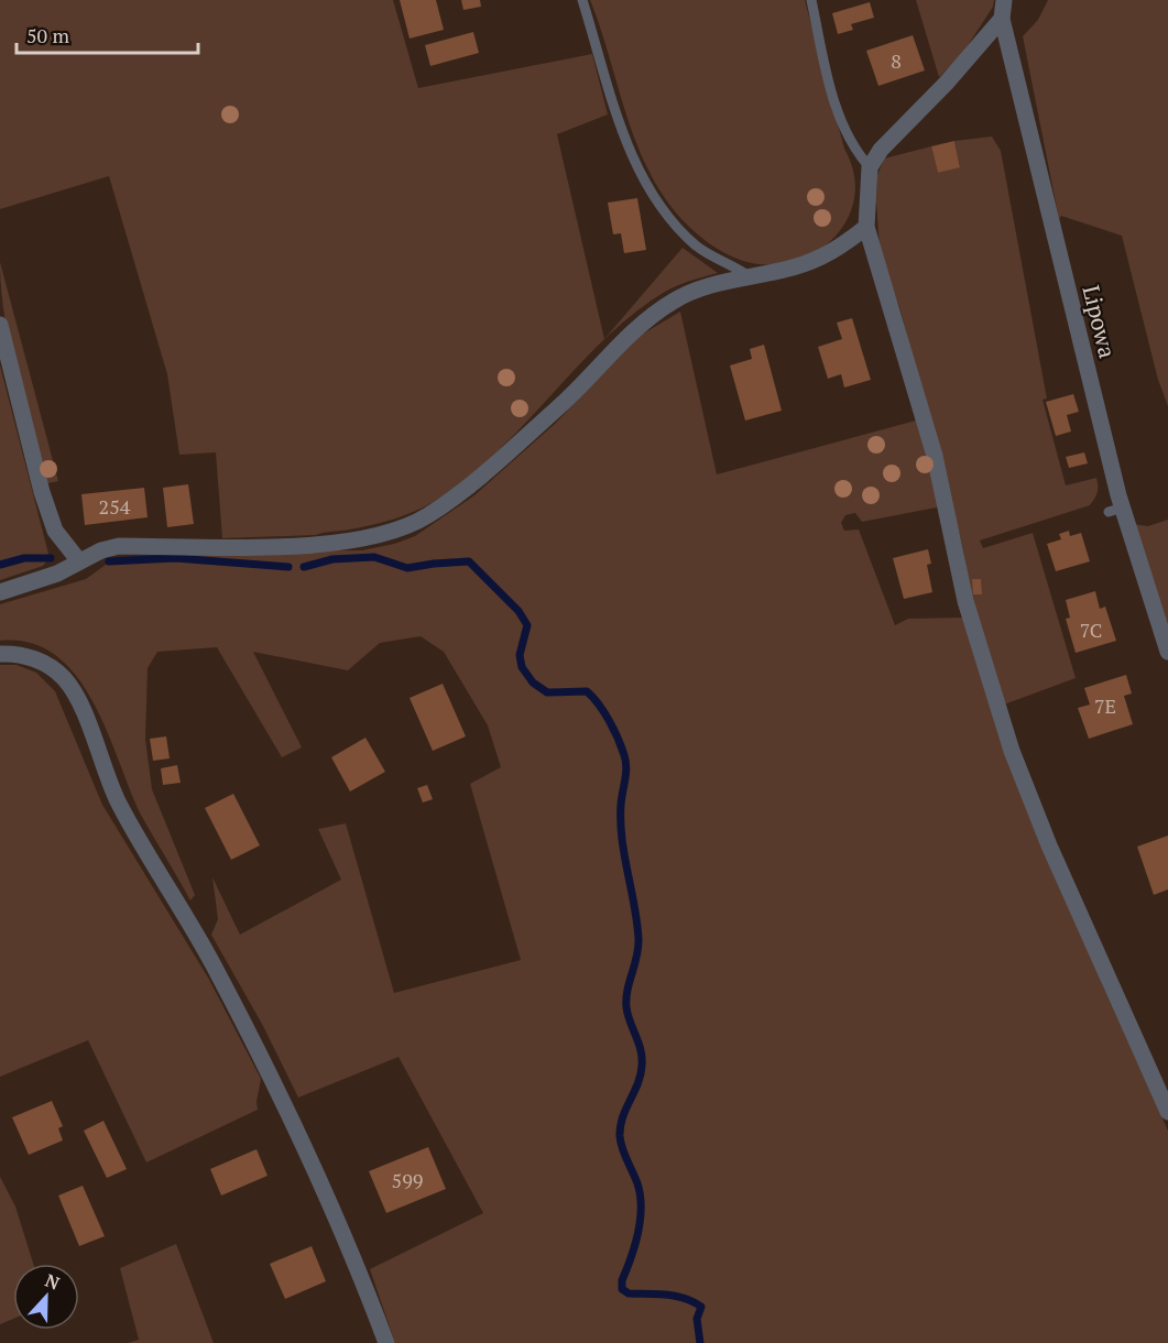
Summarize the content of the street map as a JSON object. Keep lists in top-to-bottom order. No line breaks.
{"streets":{"street":["Lipowa"]},"house_numbers":["8","254","7C","7E","599"],"scale_bar":"50 m","north":"top"}
